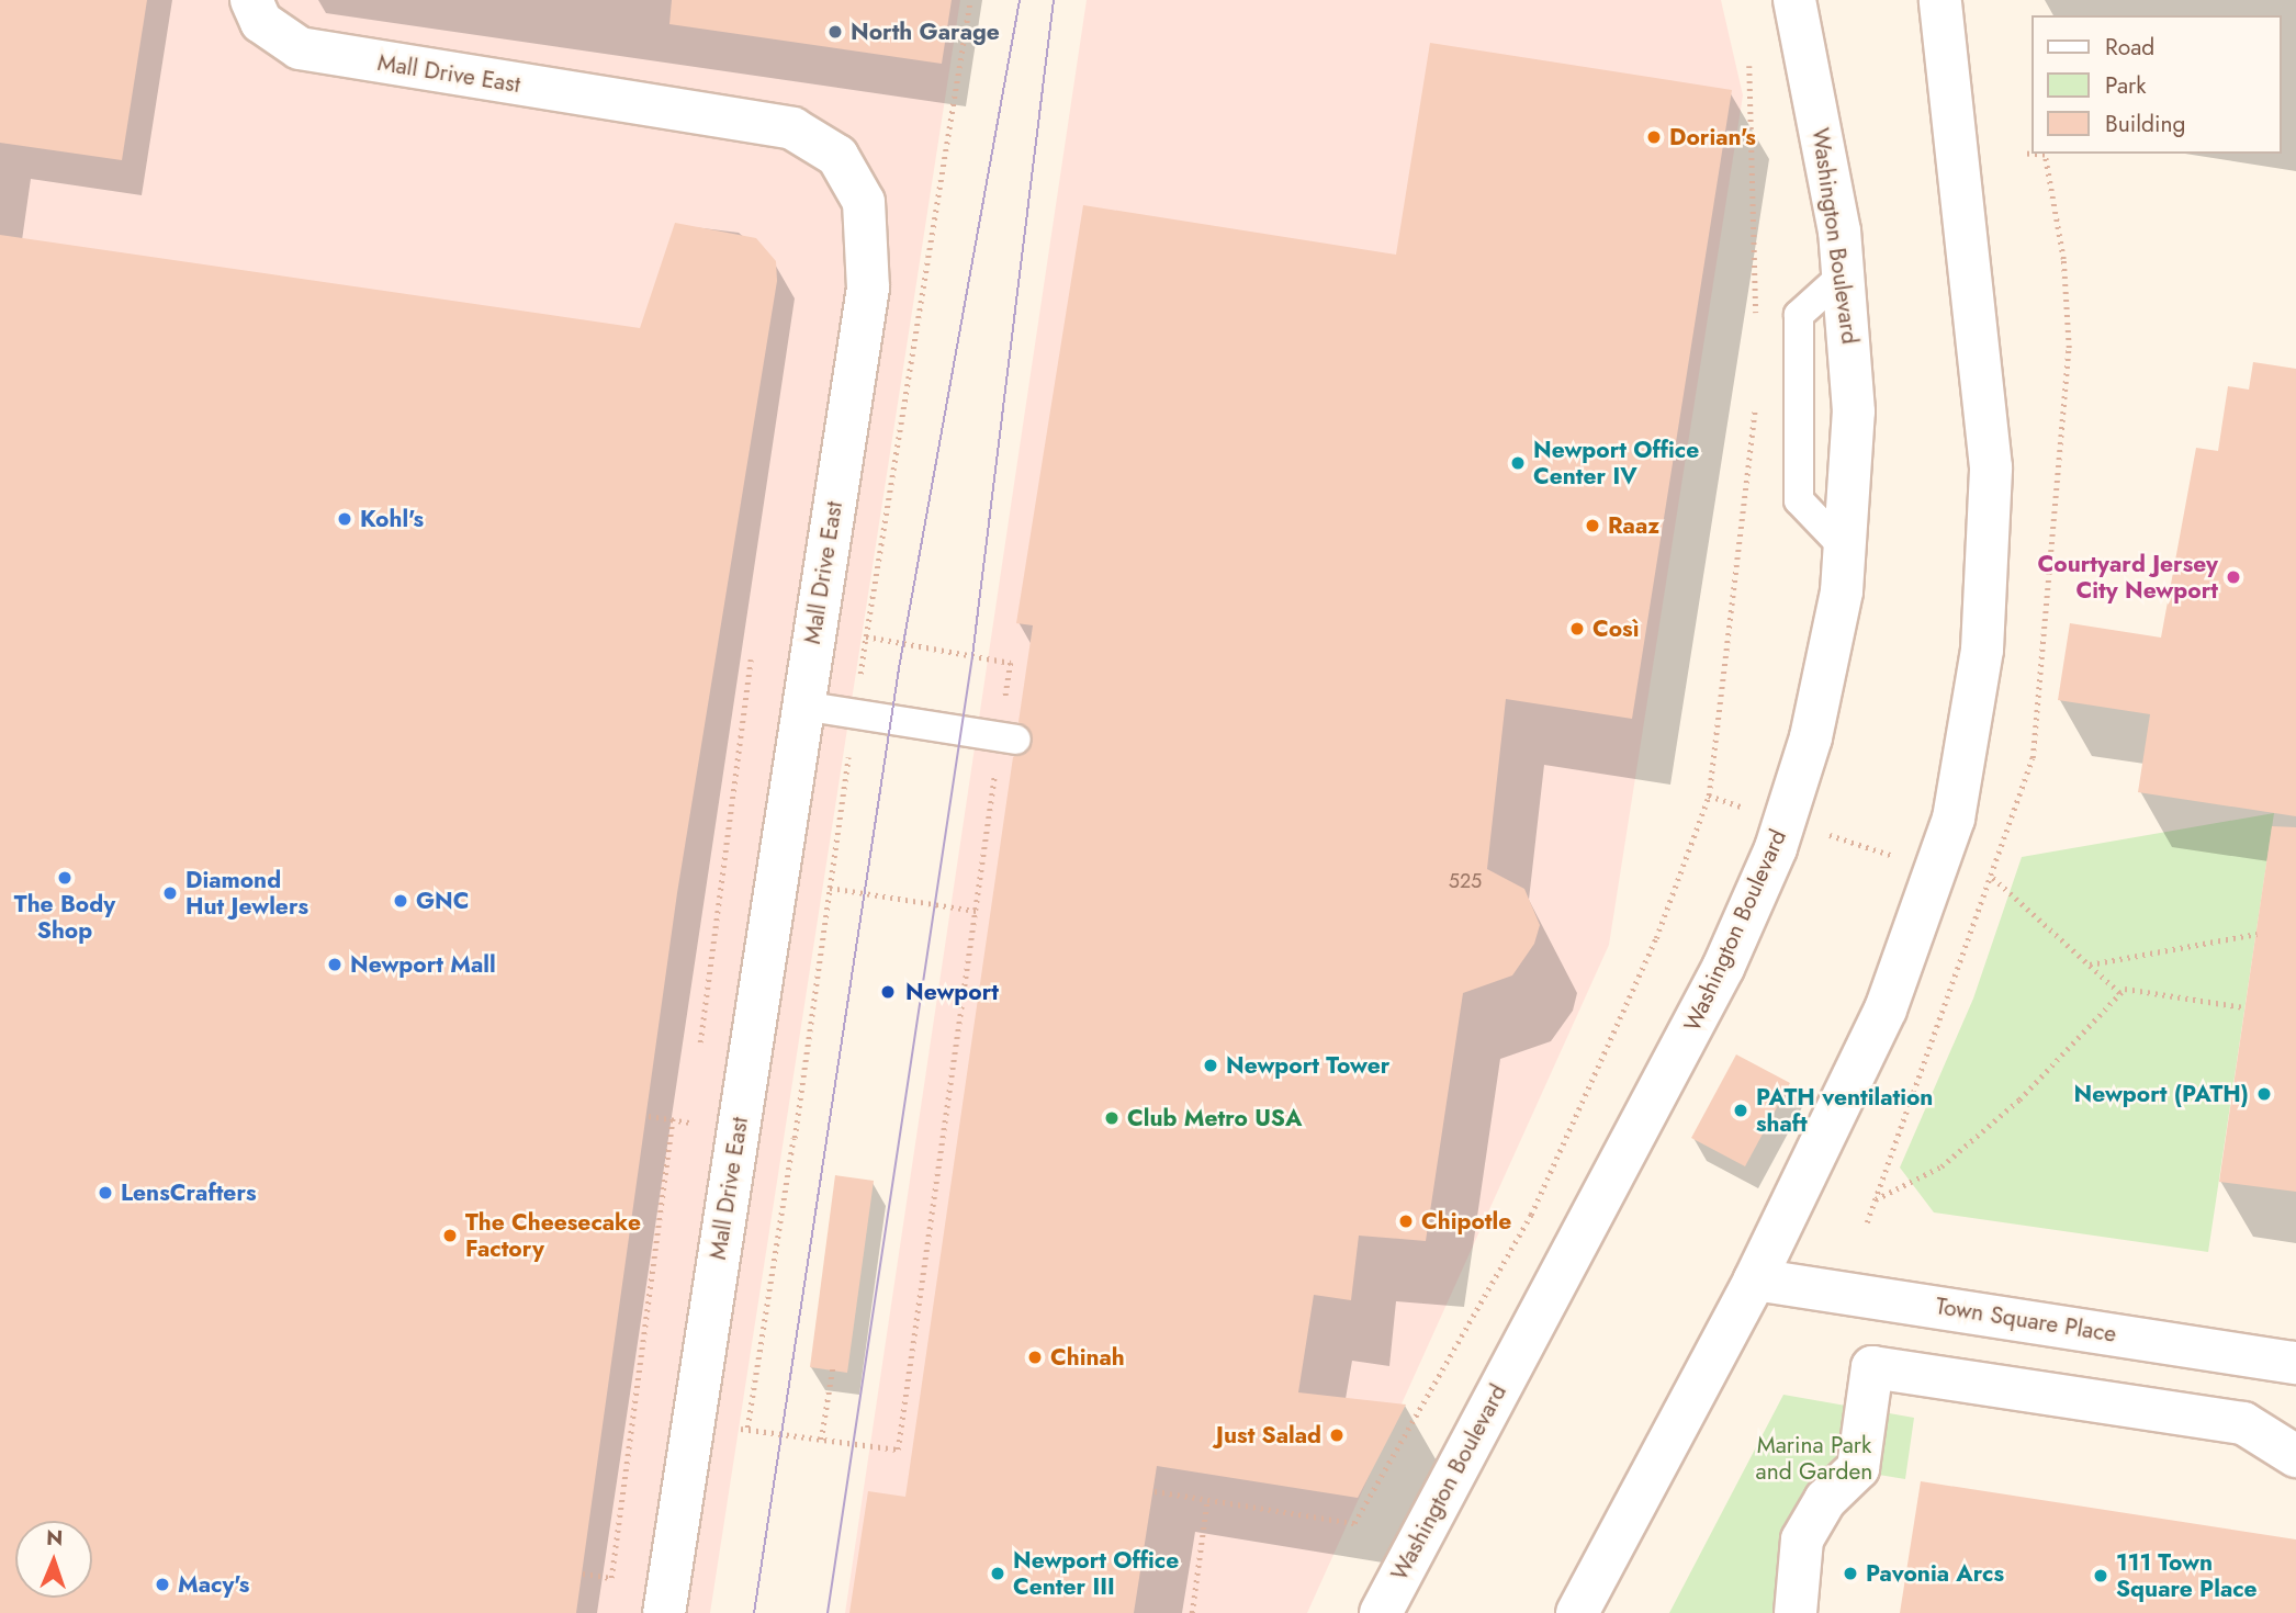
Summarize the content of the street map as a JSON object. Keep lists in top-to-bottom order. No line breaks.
{"streets":{"street":["Mall Drive East","Washington Boulevard","Town Square Place"]},"parks":["Marina Park and Garden"],"places":["North Garage","Dorian's","Newport Office Center IV","Kohl's","Raaz","Courtyard Jersey City Newport","Così","The Body Shop","Diamond Hut Jewlers","GNC","Newport Mall","Newport","Newport Tower","Newport (PATH)","PATH ventilation shaft","Club Metro USA","LensCrafters","Chipotle","The Cheesecake Factory","Chinah","Just Salad","Newport Office Center III","Pavonia Arcs","111 Town Square Place","Macy's"],"house_numbers":["525"],"legend":["Road","Park","Building"],"north":"top"}
